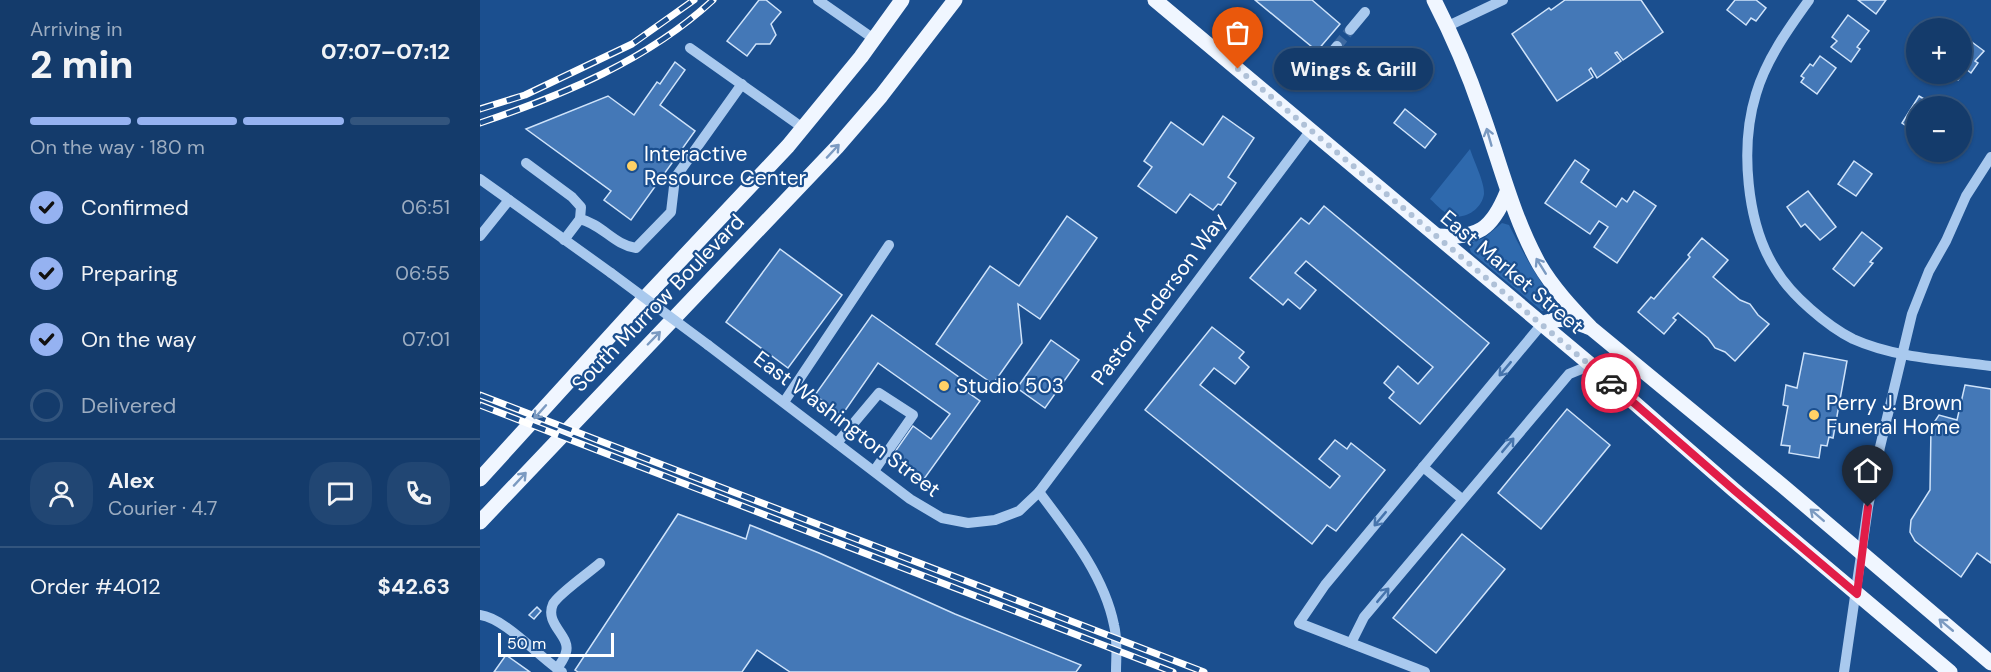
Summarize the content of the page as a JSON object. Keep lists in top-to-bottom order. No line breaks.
{"streets":{"main road":["East Market Street","South Murrow Boulevard"],"street":["Pastor Anderson Way","East Washington Street"]},"crossings":[["East Market Street","Pastor Anderson Way"],["Pastor Anderson Way","East Washington Street"]],"places":["Wings & Grill","Interactive Resource Center","Studio 503","Perry J. Brown Funeral Home"],"scale_bar":"50 m","page":{"heading":["2 min","Arriving in","07:07–07:12"],"panel":["Alex","Courier · 4.7","Order #4012","$42.63"],"map_buttons":["+","−"],"bubble":"Wings & Grill","bar":"On the way · 180 m","list":[["Confirmed","06:51"],["Preparing","06:55"],["On the way","07:01"],"Delivered"],"scale":"50 m"}}
